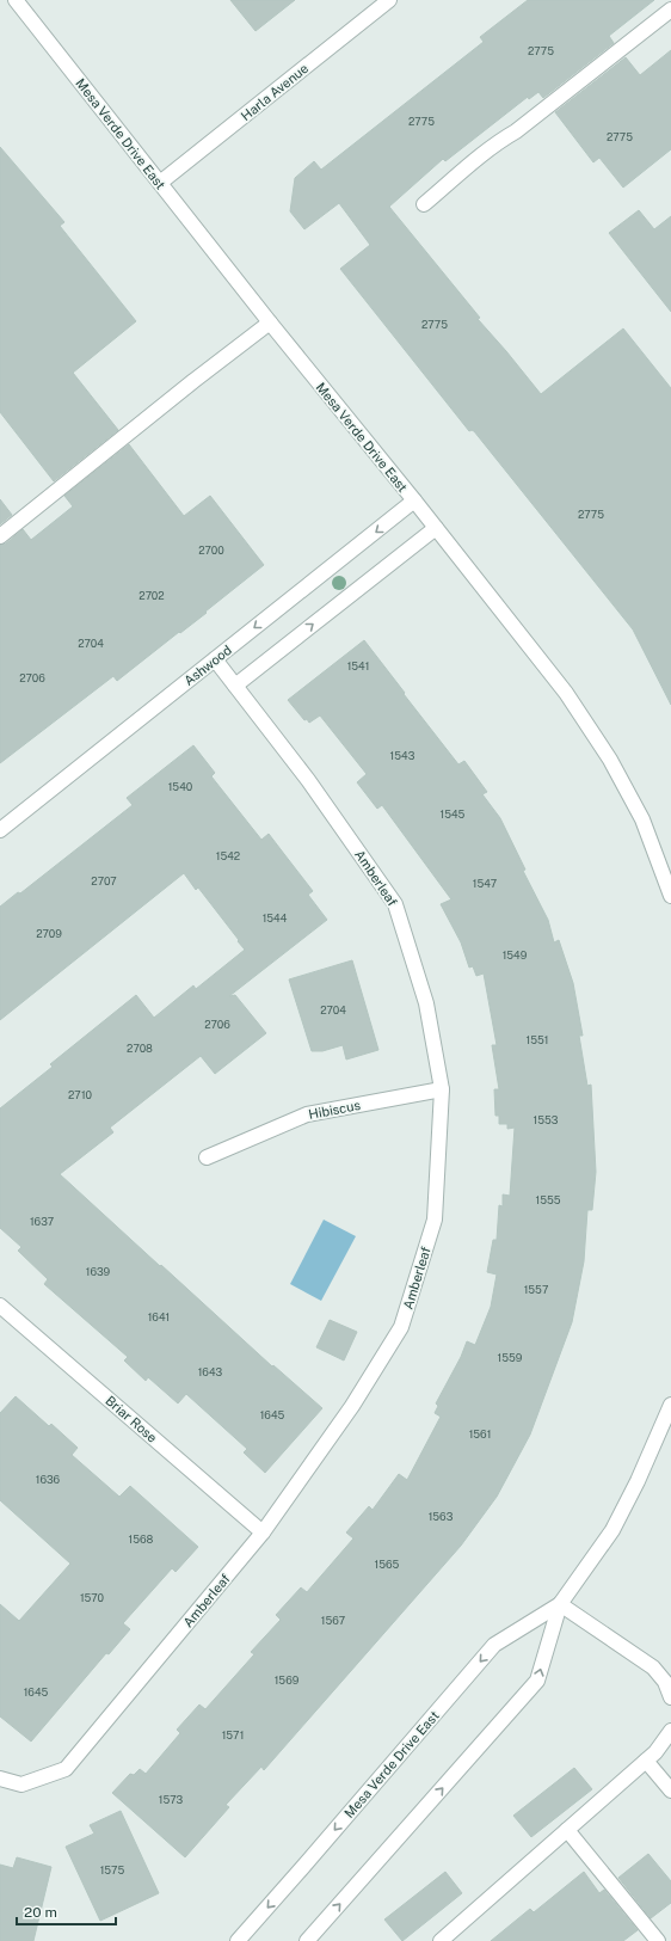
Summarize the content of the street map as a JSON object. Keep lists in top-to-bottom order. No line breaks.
{"streets":{"street":["Harla Avenue","Mesa Verde Drive East","Ashwood","Amberleaf","Hibiscus","Briar Rose"]},"crossings":[["Harla Avenue","Mesa Verde Drive East"],["Mesa Verde Drive East","Ashwood"],["Ashwood","Amberleaf"],["Amberleaf","Hibiscus"],["Amberleaf","Briar Rose"]],"house_numbers":["2775","2775","2775","2775","2775","2700","2702","2704","1541","2706","1543","1540","1545","1542","2707","1547","1544","2709","1549","2704","2706","1551","2708","2710","1553","1555","1637","1639","1557","1641","1559","1643","1645","1561","1636","1563","1568","1565","1570","1567","1569","1645","1571","1573","1575"],"scale_bar":"20 m"}
